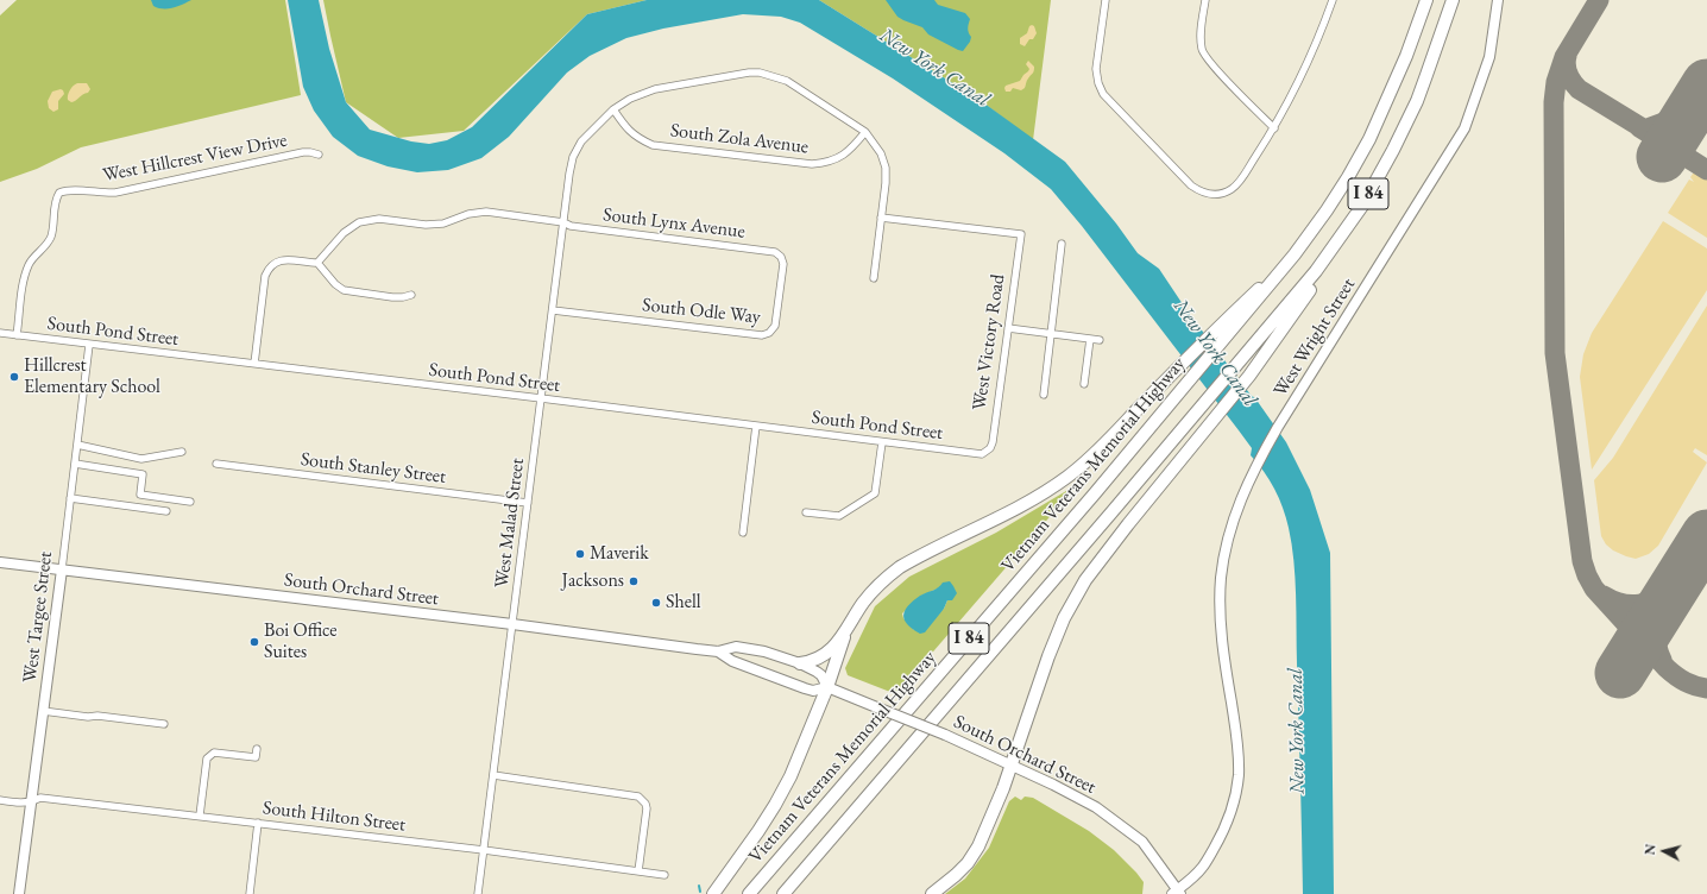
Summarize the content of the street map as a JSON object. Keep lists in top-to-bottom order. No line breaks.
{"streets":{"highway":["I 84","Vietnam Veterans Memorial Highway"],"main road":["West Wright Street","South Orchard Street","West Targee Street"],"street":["South Zola Avenue","West Hillcrest View Drive","South Lynx Avenue","South Odle Way","South Pond Street","West Victory Road","South Stanley Street","West Malad Street","South Hilton Street"]},"crossings":[["South Zola Avenue","West Malad Street"],["West Hillcrest View Drive","South Pond Street"],["South Lynx Avenue","South Odle Way"],["South Lynx Avenue","West Malad Street"],["South Odle Way","West Malad Street"],["South Pond Street","West Victory Road"],["South Pond Street","West Malad Street"],["South Pond Street","West Targee Street"],["West Wright Street","South Orchard Street"],["South Stanley Street","West Malad Street"],["West Malad Street","South Orchard Street"],["West Malad Street","South Hilton Street"],["South Orchard Street","West Targee Street"],["West Targee Street","South Hilton Street"]],"water":["New York Canal"],"places":["Hillcrest Elementary School","Maverik","Jacksons","Shell","Boi Office Suites"],"north":"left"}
